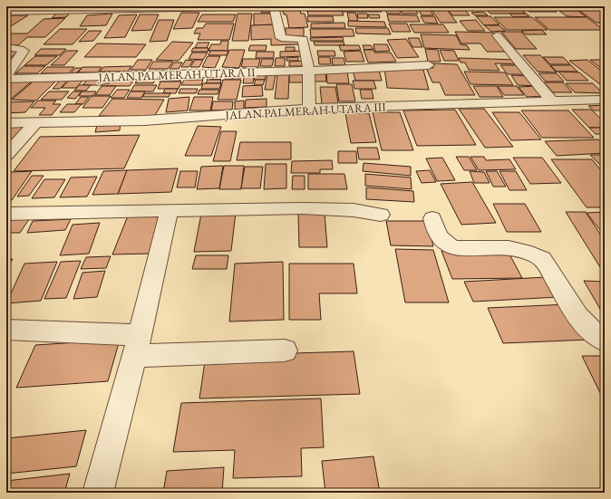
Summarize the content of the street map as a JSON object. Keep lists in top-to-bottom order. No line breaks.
{"streets":{"street":["JALAN PALMERAH UTARA II","JALAN PALMERAH UTARA III"]}}
